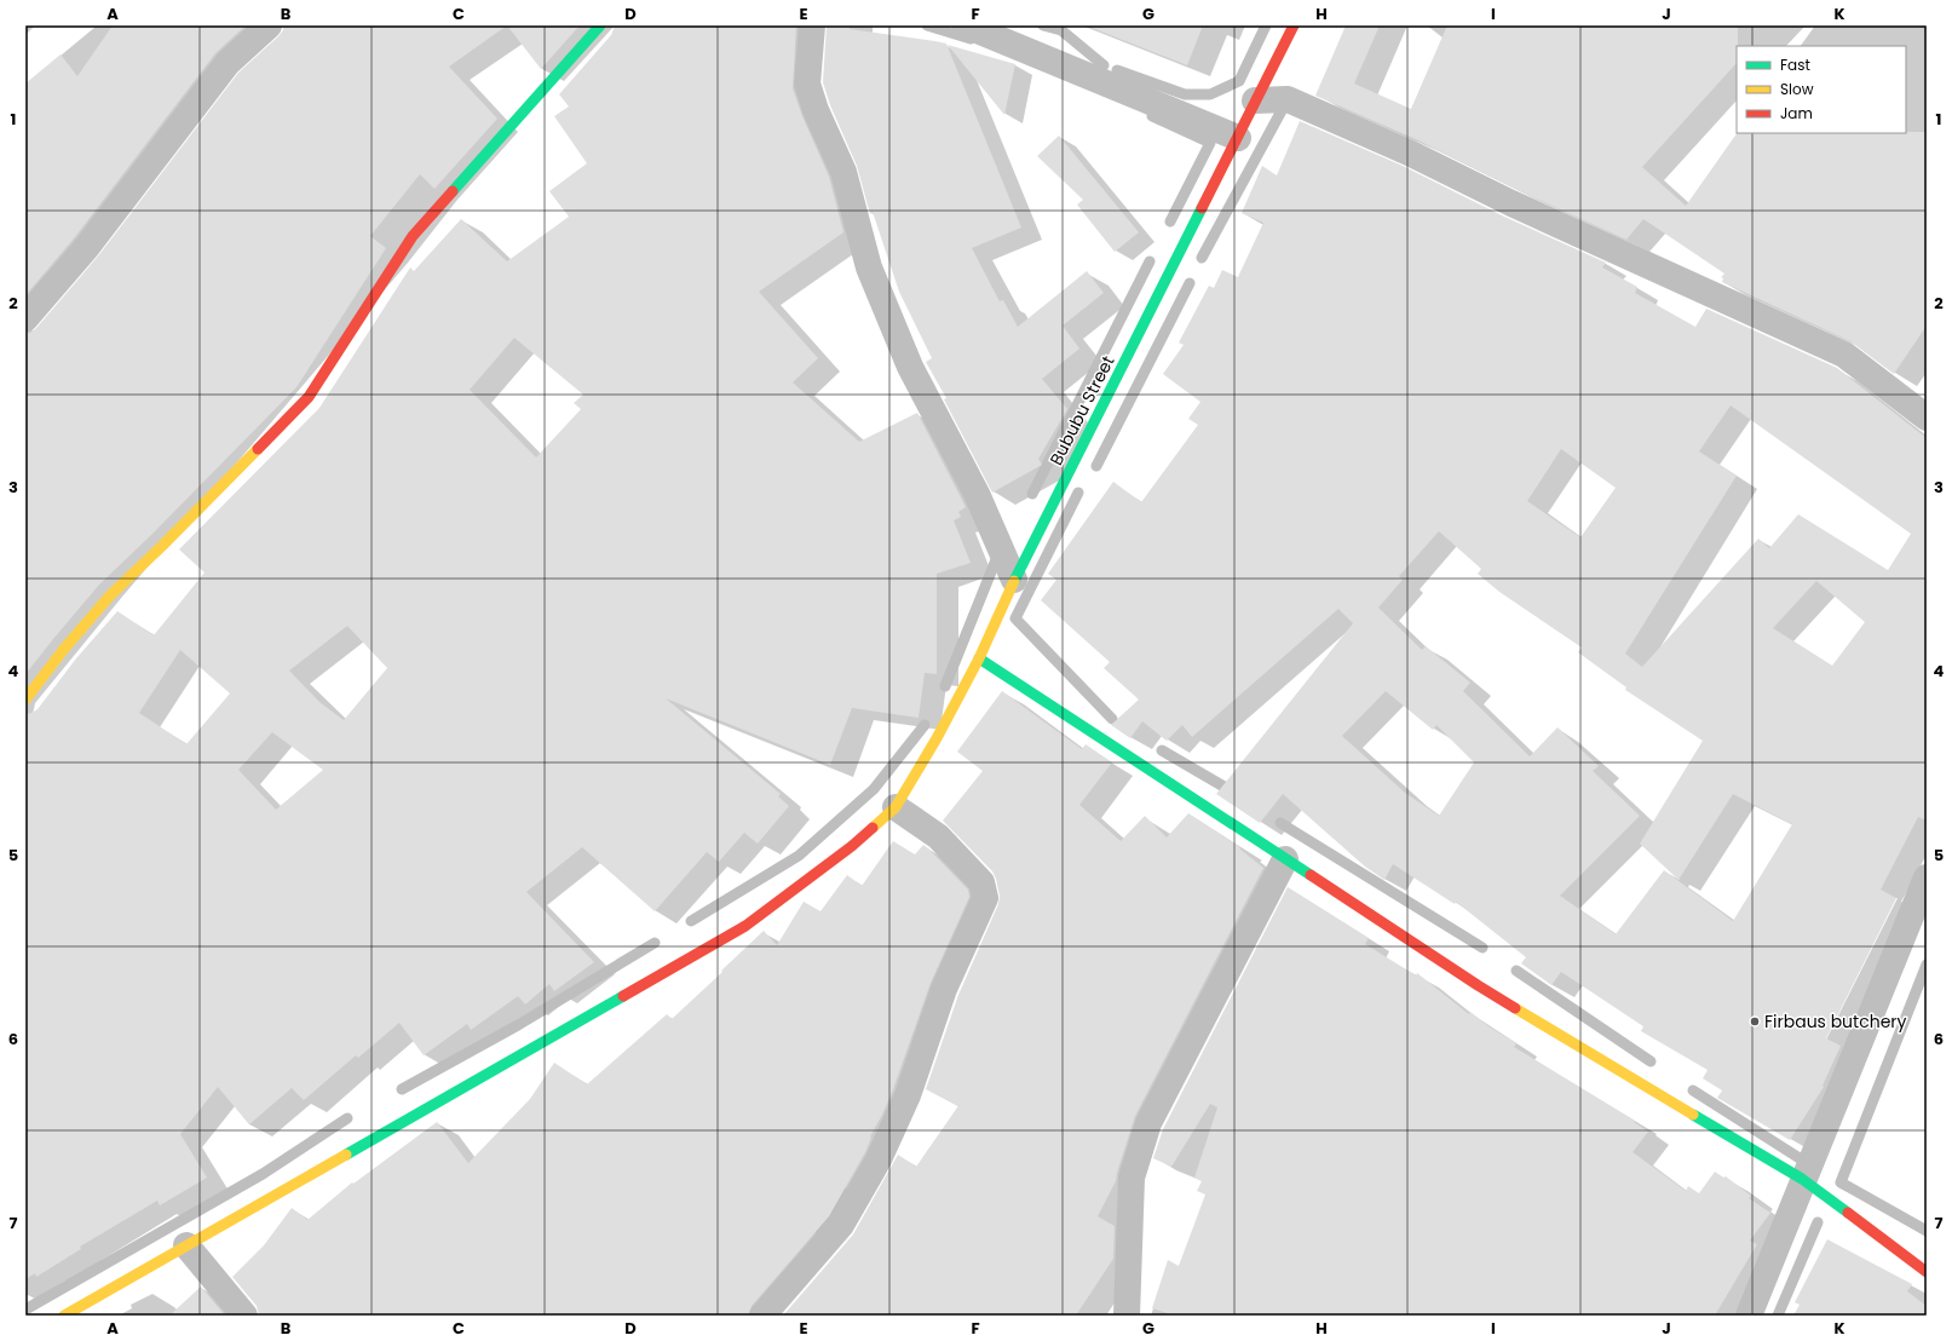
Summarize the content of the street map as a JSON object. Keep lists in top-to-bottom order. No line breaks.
{"streets":{"street":["Bububu Street"]},"places":["Firbaus butchery"],"legend":["Fast","Slow","Jam"],"grid":{"columns":["A","B","C","D","E","F","G","H","I","J","K"],"rows":["1","2","3","4","5","6","7"]}}
